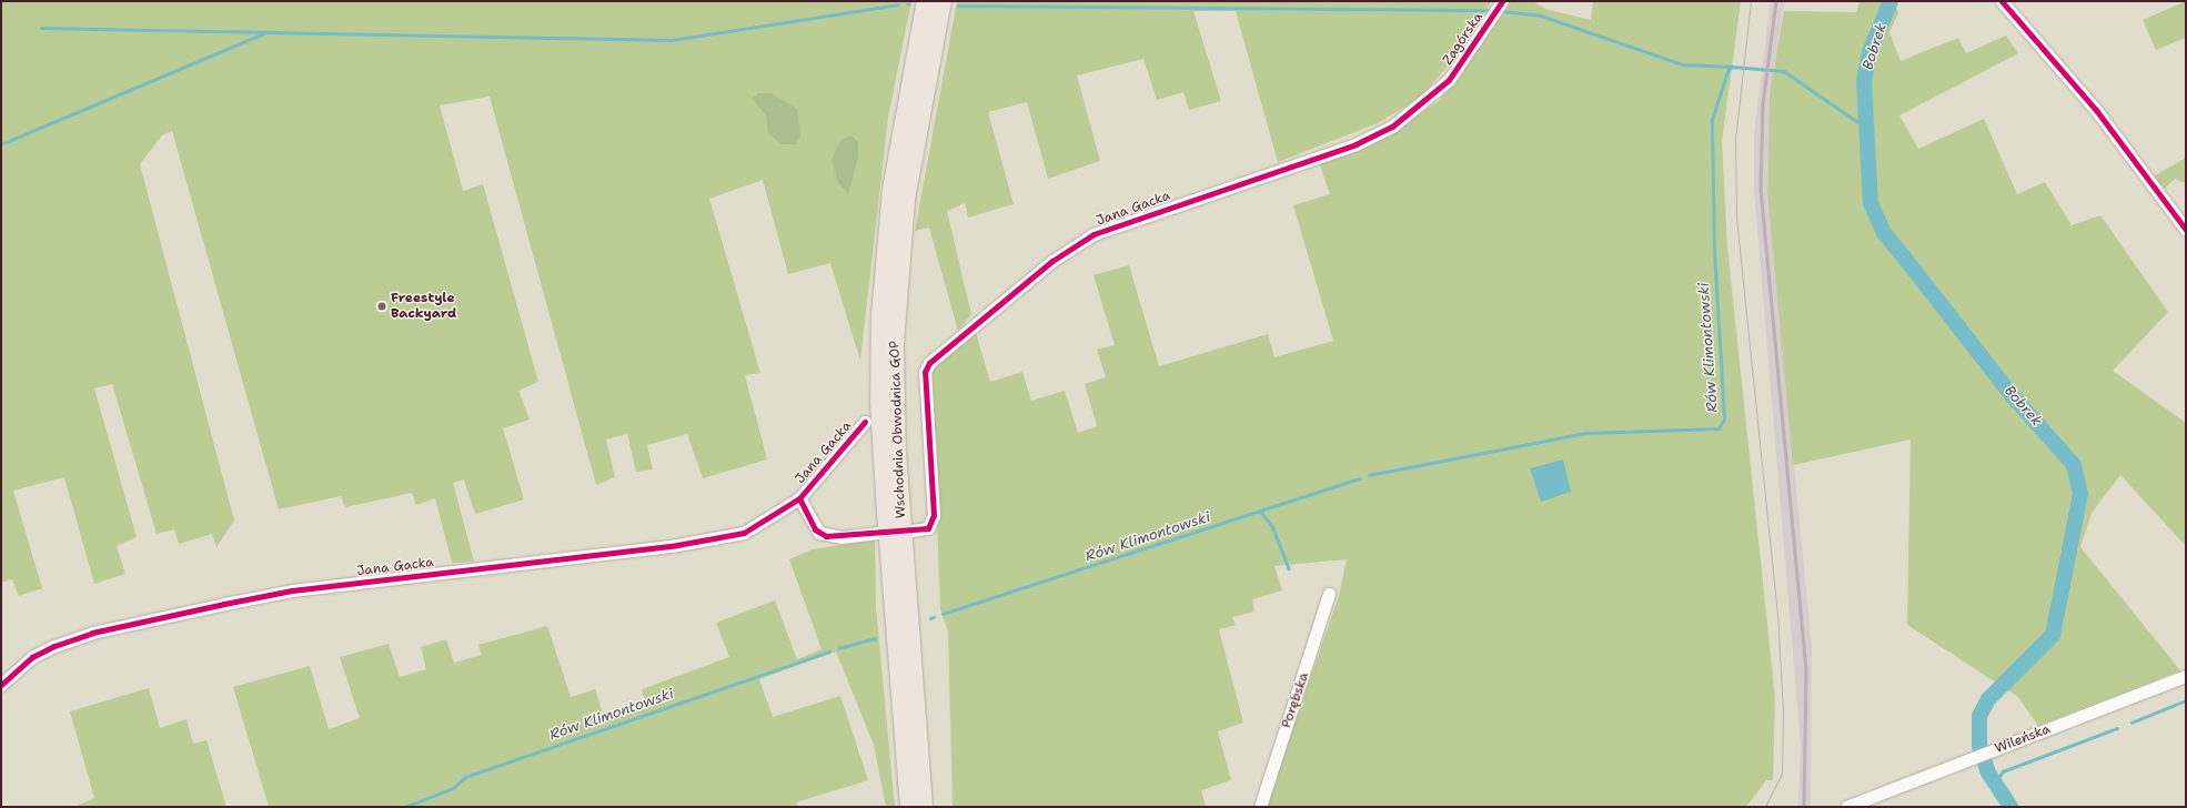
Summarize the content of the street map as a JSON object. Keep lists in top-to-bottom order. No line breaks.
{"streets":{"highway":["Wschodnia Obwodnica GOP"],"street":["Zagórska","Jana Gacka","Porębska","Wileńska"]},"crossings":[["Zagórska","Jana Gacka"]],"water":["Bobrek","Rów Klimontowski"],"places":["Freestyle Backyard"]}
